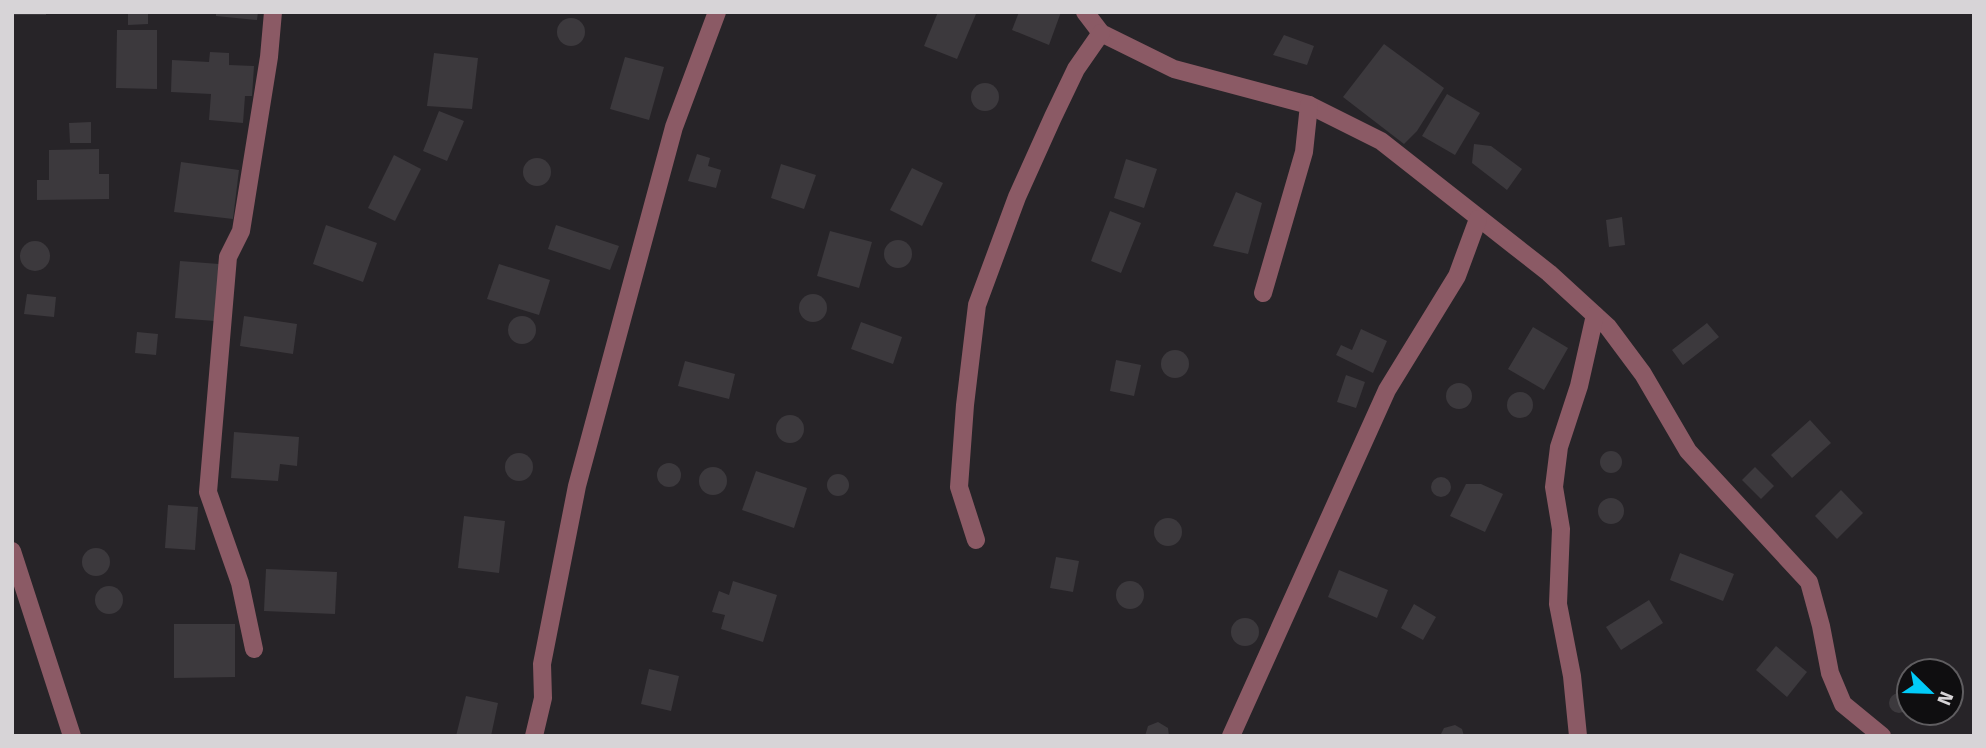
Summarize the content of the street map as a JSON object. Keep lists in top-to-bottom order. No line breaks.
{"north":"bottom right"}
